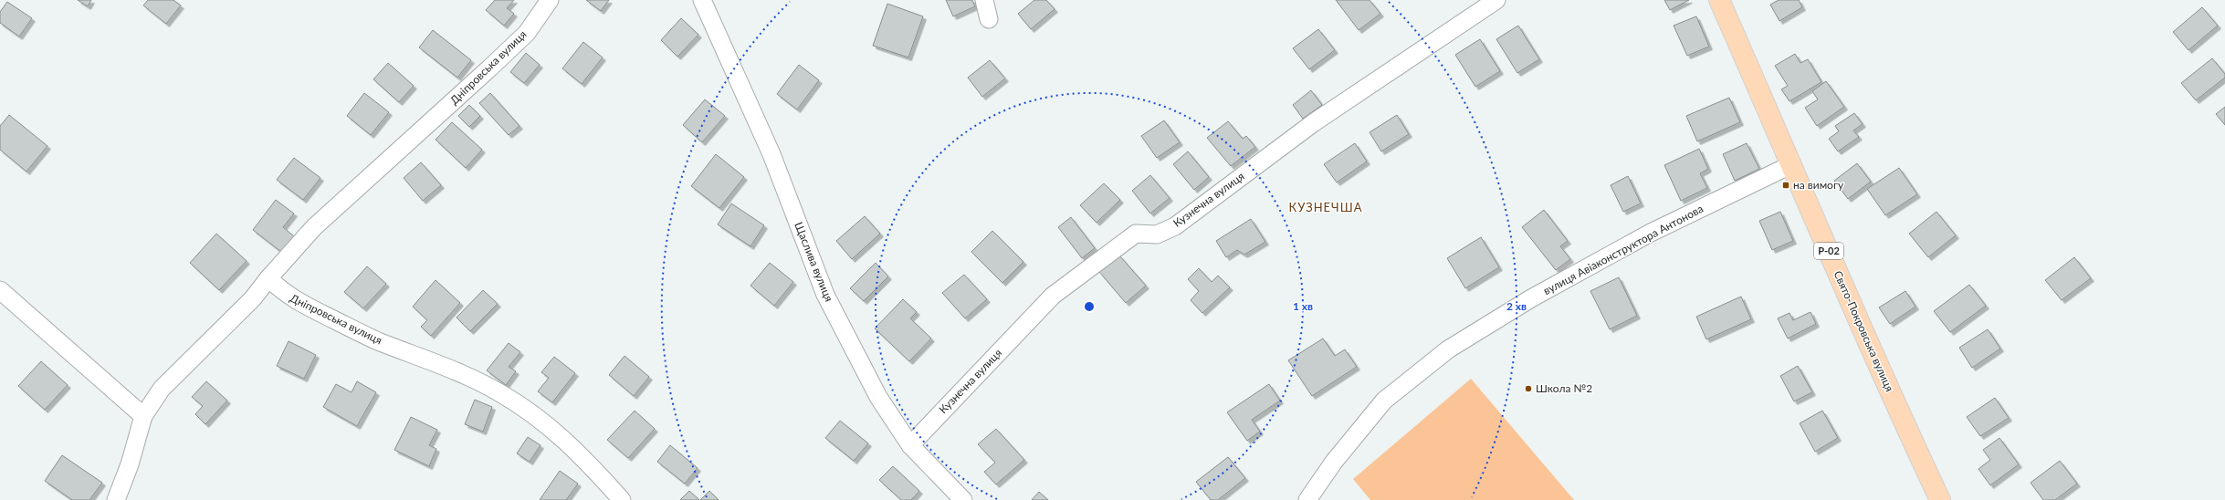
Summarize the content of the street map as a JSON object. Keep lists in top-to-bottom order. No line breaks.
{"streets":{"main road":["Р-02","Свято-Покровська вулиця"],"street":["Дніпровська вулиця","Кузнечна вулиця","вулиця Авіаконструктора Антонова","Щаслива вулиця"]},"crossings":[["Кузнечна вулиця","Щаслива вулиця"],["вулиця Авіаконструктора Антонова","Свято-Покровська вулиця"]],"districts":["КУЗНЕЧША"],"places":{"transit":["на вимогу"],"other":["Школа №2"]},"rings":["1 хв","2 хв"]}
